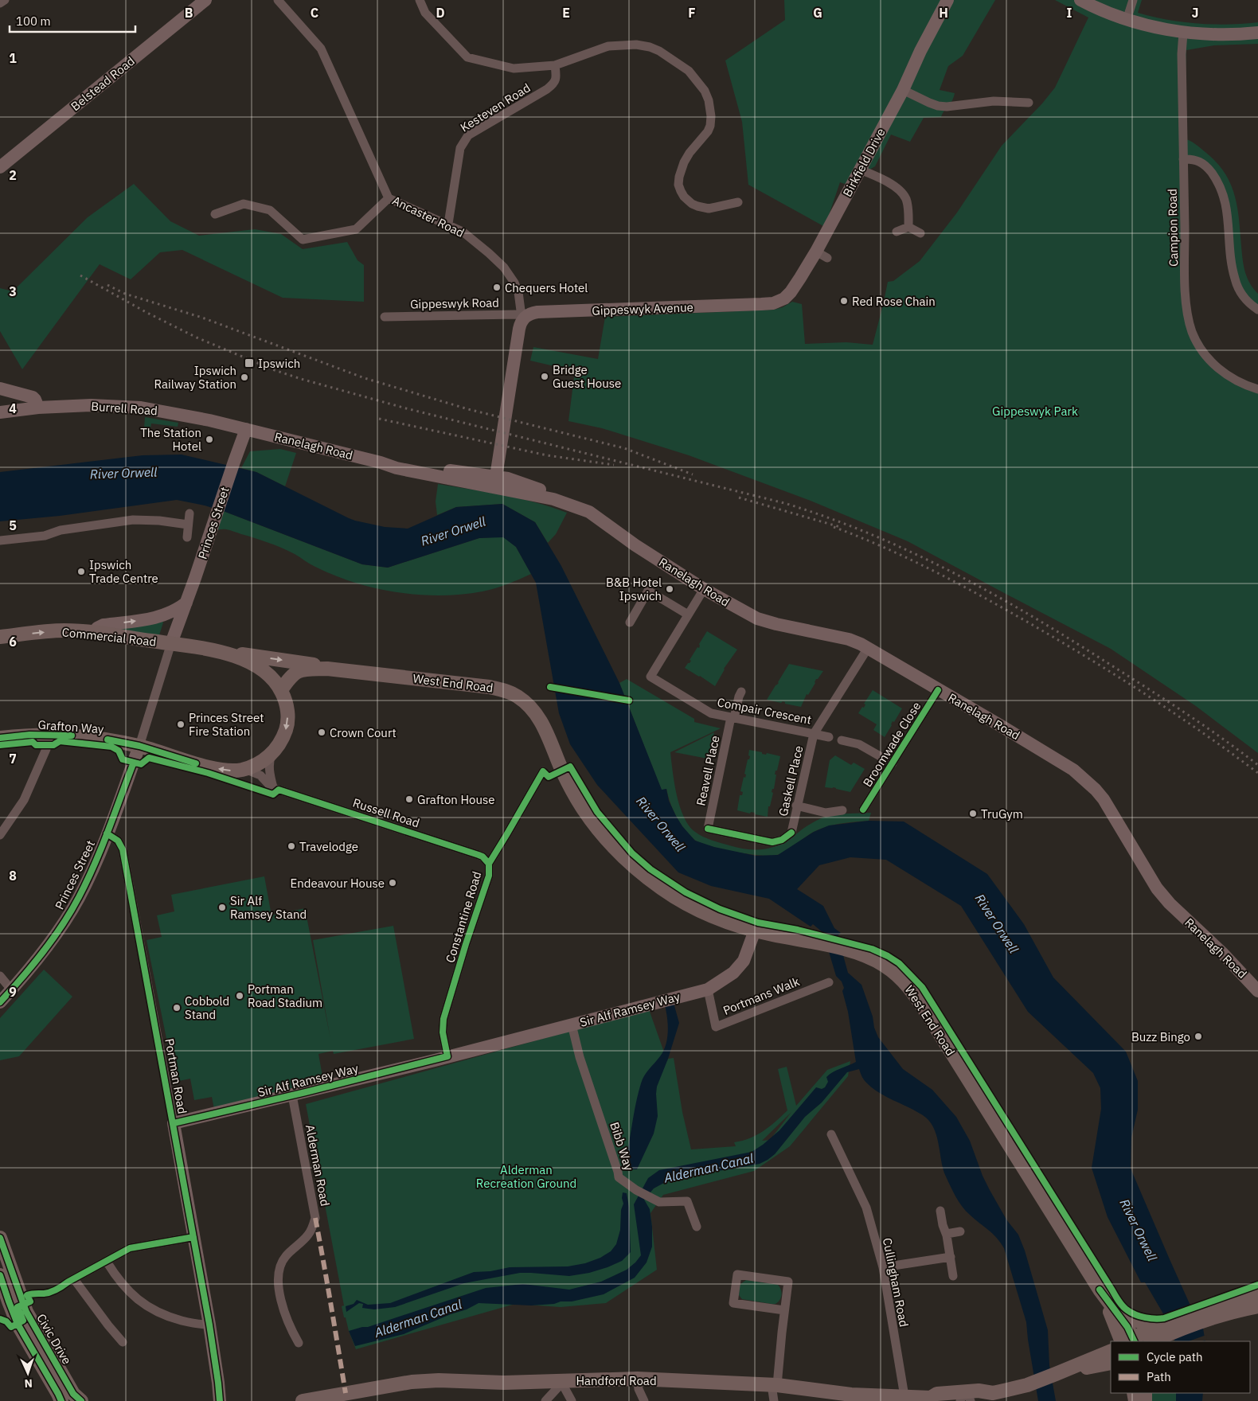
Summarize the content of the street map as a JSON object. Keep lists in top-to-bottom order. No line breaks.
{"streets":{"main road":["Commercial Road","West End Road","Grafton Way","Civic Drive","Handford Road"],"street":["Belstead Road","Kesteven Road","Birkfield Drive","Ancaster Road","Campion Road","Gippeswyk Road","Gippeswyk Avenue","Burrell Road","Ranelagh Road","Princes Street","Compair Crescent","Broomwade Close","Reavell Place","Gaskell Place","Russell Road","Constantine Road","Portmans Walk","Sir Alf Ramsey Way","Portman Road","Bibb Way","Alderman Road","Cullingham Road"]},"crossings":[["Kesteven Road","Ancaster Road"],["Birkfield Drive","Gippeswyk Avenue"],["Ancaster Road","Gippeswyk Road"],["Ancaster Road","Gippeswyk Avenue"],["Gippeswyk Road","Gippeswyk Avenue"],["Burrell Road","Ranelagh Road"],["Burrell Road","Princes Street"],["Ranelagh Road","Princes Street"],["Ranelagh Road","Compair Crescent"],["Ranelagh Road","Broomwade Close"],["Princes Street","Commercial Road"],["Princes Street","West End Road"],["Princes Street","Grafton Way"],["Princes Street","Russell Road"],["Princes Street","Portman Road"],["Commercial Road","West End Road"],["Commercial Road","Grafton Way"],["Commercial Road","Russell Road"],["West End Road","Grafton Way"],["West End Road","Russell Road"],["West End Road","Sir Alf Ramsey Way"],["Compair Crescent","Reavell Place"],["Compair Crescent","Gaskell Place"],["Grafton Way","Russell Road"],["Reavell Place","Gaskell Place"],["Russell Road","Constantine Road"],["Constantine Road","Sir Alf Ramsey Way"],["Portmans Walk","Sir Alf Ramsey Way"],["Sir Alf Ramsey Way","Portman Road"],["Sir Alf Ramsey Way","Bibb Way"],["Sir Alf Ramsey Way","Alderman Road"],["Cullingham Road","Handford Road"]],"one_way":["Commercial Road"],"water":["River Orwell","Alderman Canal"],"parks":["Gippeswyk Park","Alderman Recreation Ground"],"places":{"other":["Chequers Hotel","Red Rose Chain","Bridge Guest House","Ipswich Railway Station","The Station Hotel","Ipswich Trade Centre","B&B Hotel Ipswich","Princes Street Fire Station","Crown Court","Grafton House","TruGym","Travelodge","Endeavour House","Sir Alf Ramsey Stand","Portman Road Stadium","Cobbold Stand","Buzz Bingo"],"transit":["Ipswich"]},"legend":["Cycle path","Path"],"scale_bar":"100 m","north":"bottom","grid":{"columns":["B","C","D","E","F","G","H","I","J"],"rows":["1","2","3","4","5","6","7","8","9"]}}
